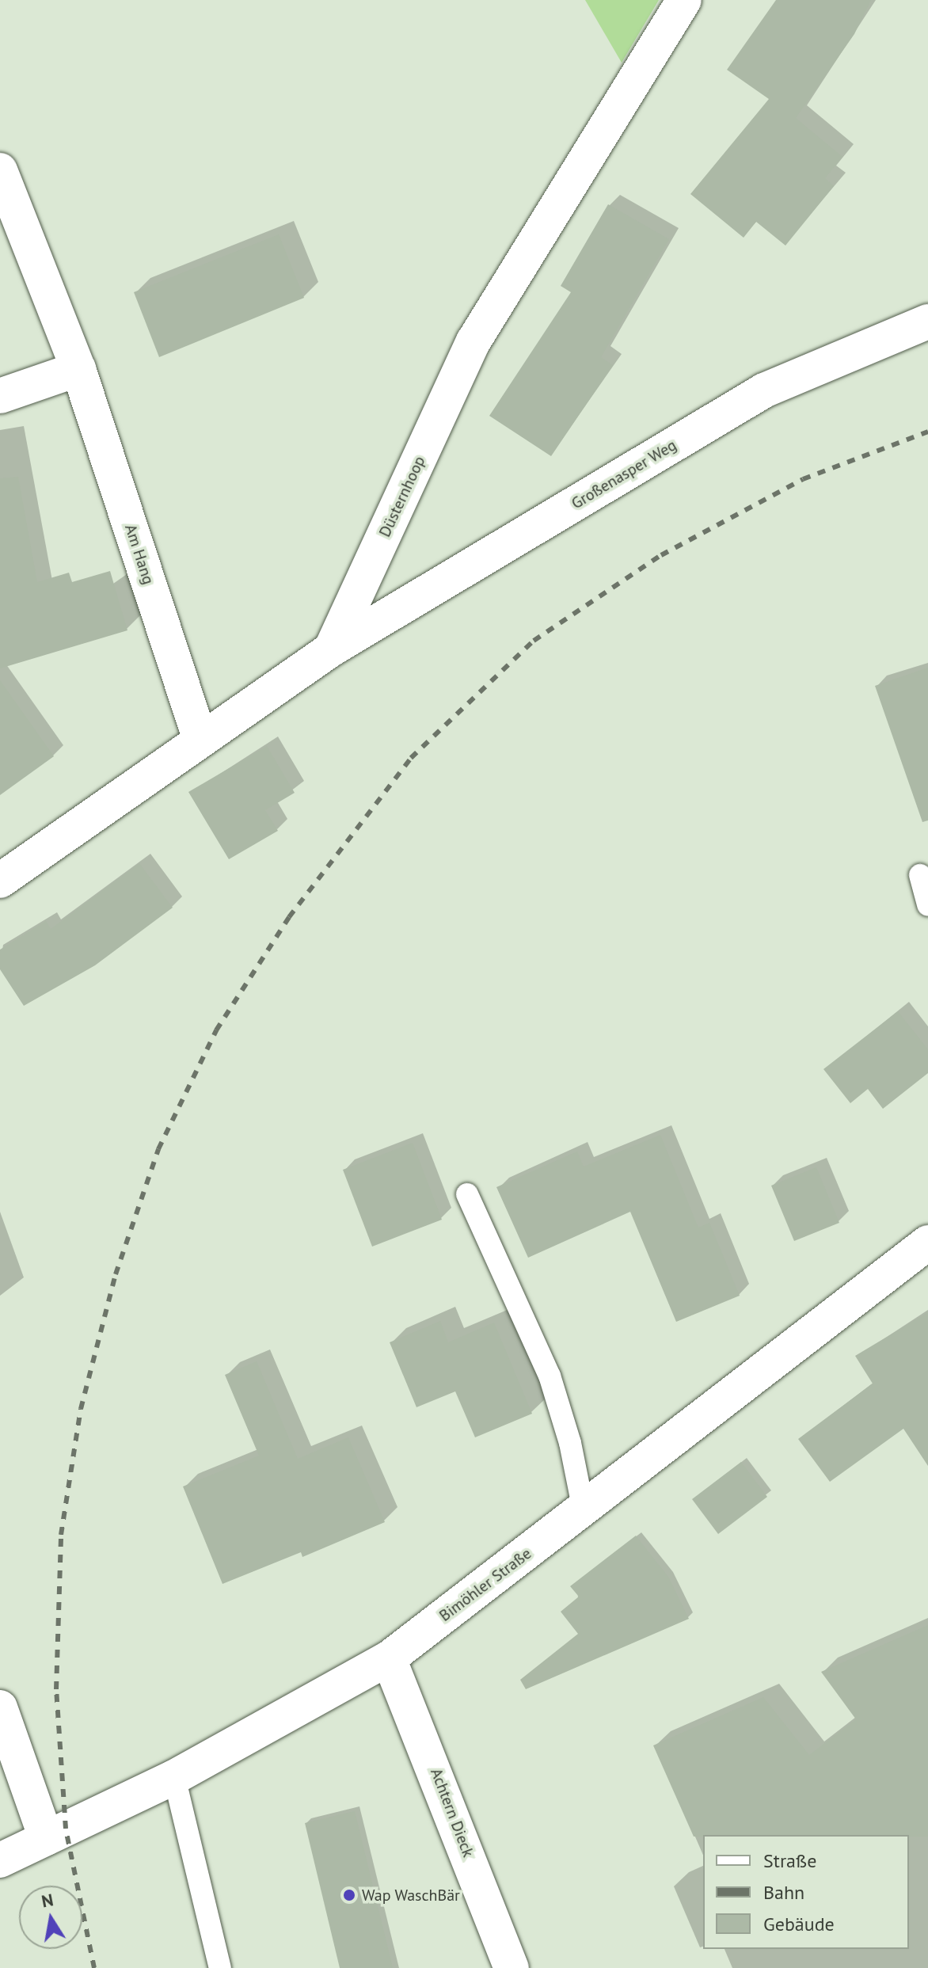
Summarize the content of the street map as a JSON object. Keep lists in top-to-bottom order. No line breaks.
{"streets":{"street":["Großenasper Weg","Düsternhoop","Am Hang","Bimöhler Straße","Achtern Dieck"]},"crossings":[["Großenasper Weg","Düsternhoop"],["Bimöhler Straße","Achtern Dieck"]],"places":["Wap WaschBär"],"legend":["Straße","Bahn","Gebäude"],"north":"top"}
